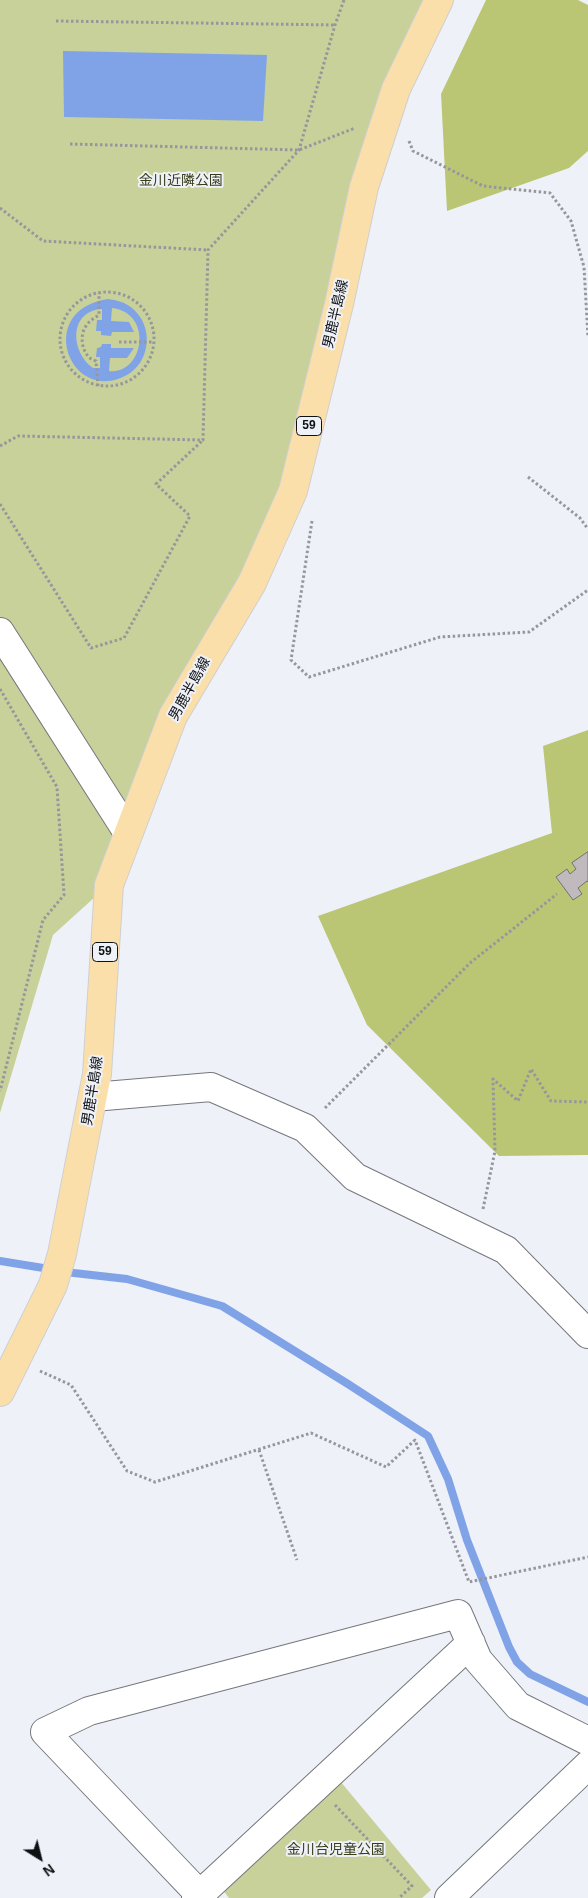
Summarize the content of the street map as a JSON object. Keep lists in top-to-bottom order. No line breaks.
{"streets":{"main road":["男鹿半島線","59"]},"parks":["金川近隣公園","金川台児童公園"],"north":"bottom right"}
